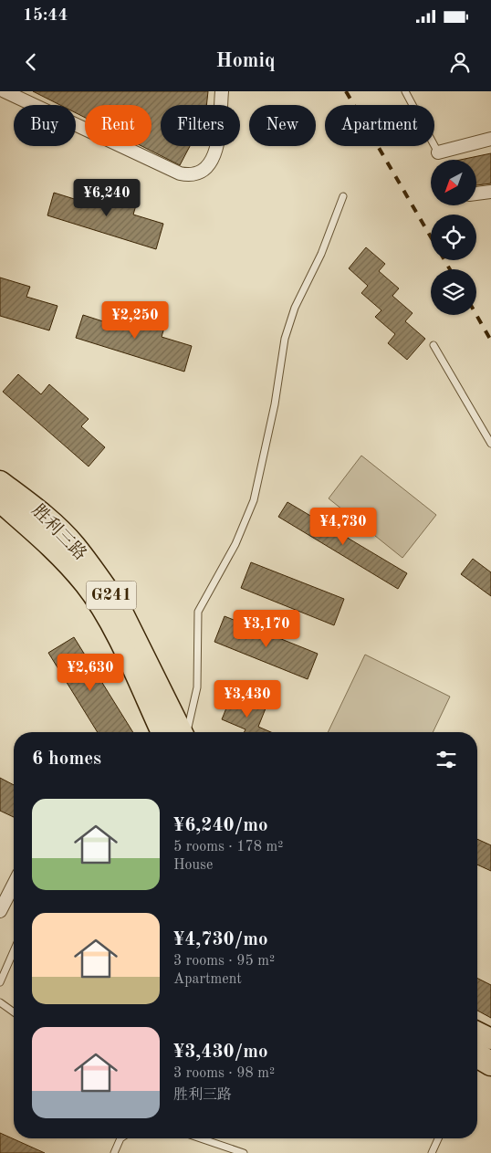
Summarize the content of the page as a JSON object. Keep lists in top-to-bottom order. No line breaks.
{"streets":{"main road":["胜利三路","G241"]},"north":"bottom left","page":{"status":"15:44","header":"Homiq","chip":["Buy","Rent","Filters","New","Apartment"],"price":["¥6,240","¥2,250","¥4,730","¥3,170","¥2,630","¥3,430"],"heading":"6 homes","list":[{"name":"¥6,240/mo","note":"5 rooms · 178 m² · House"},{"name":"¥4,730/mo","note":"3 rooms · 95 m² · Apartment"},{"name":"¥3,430/mo","note":"3 rooms · 98 m² · 胜利三路"}]}}
